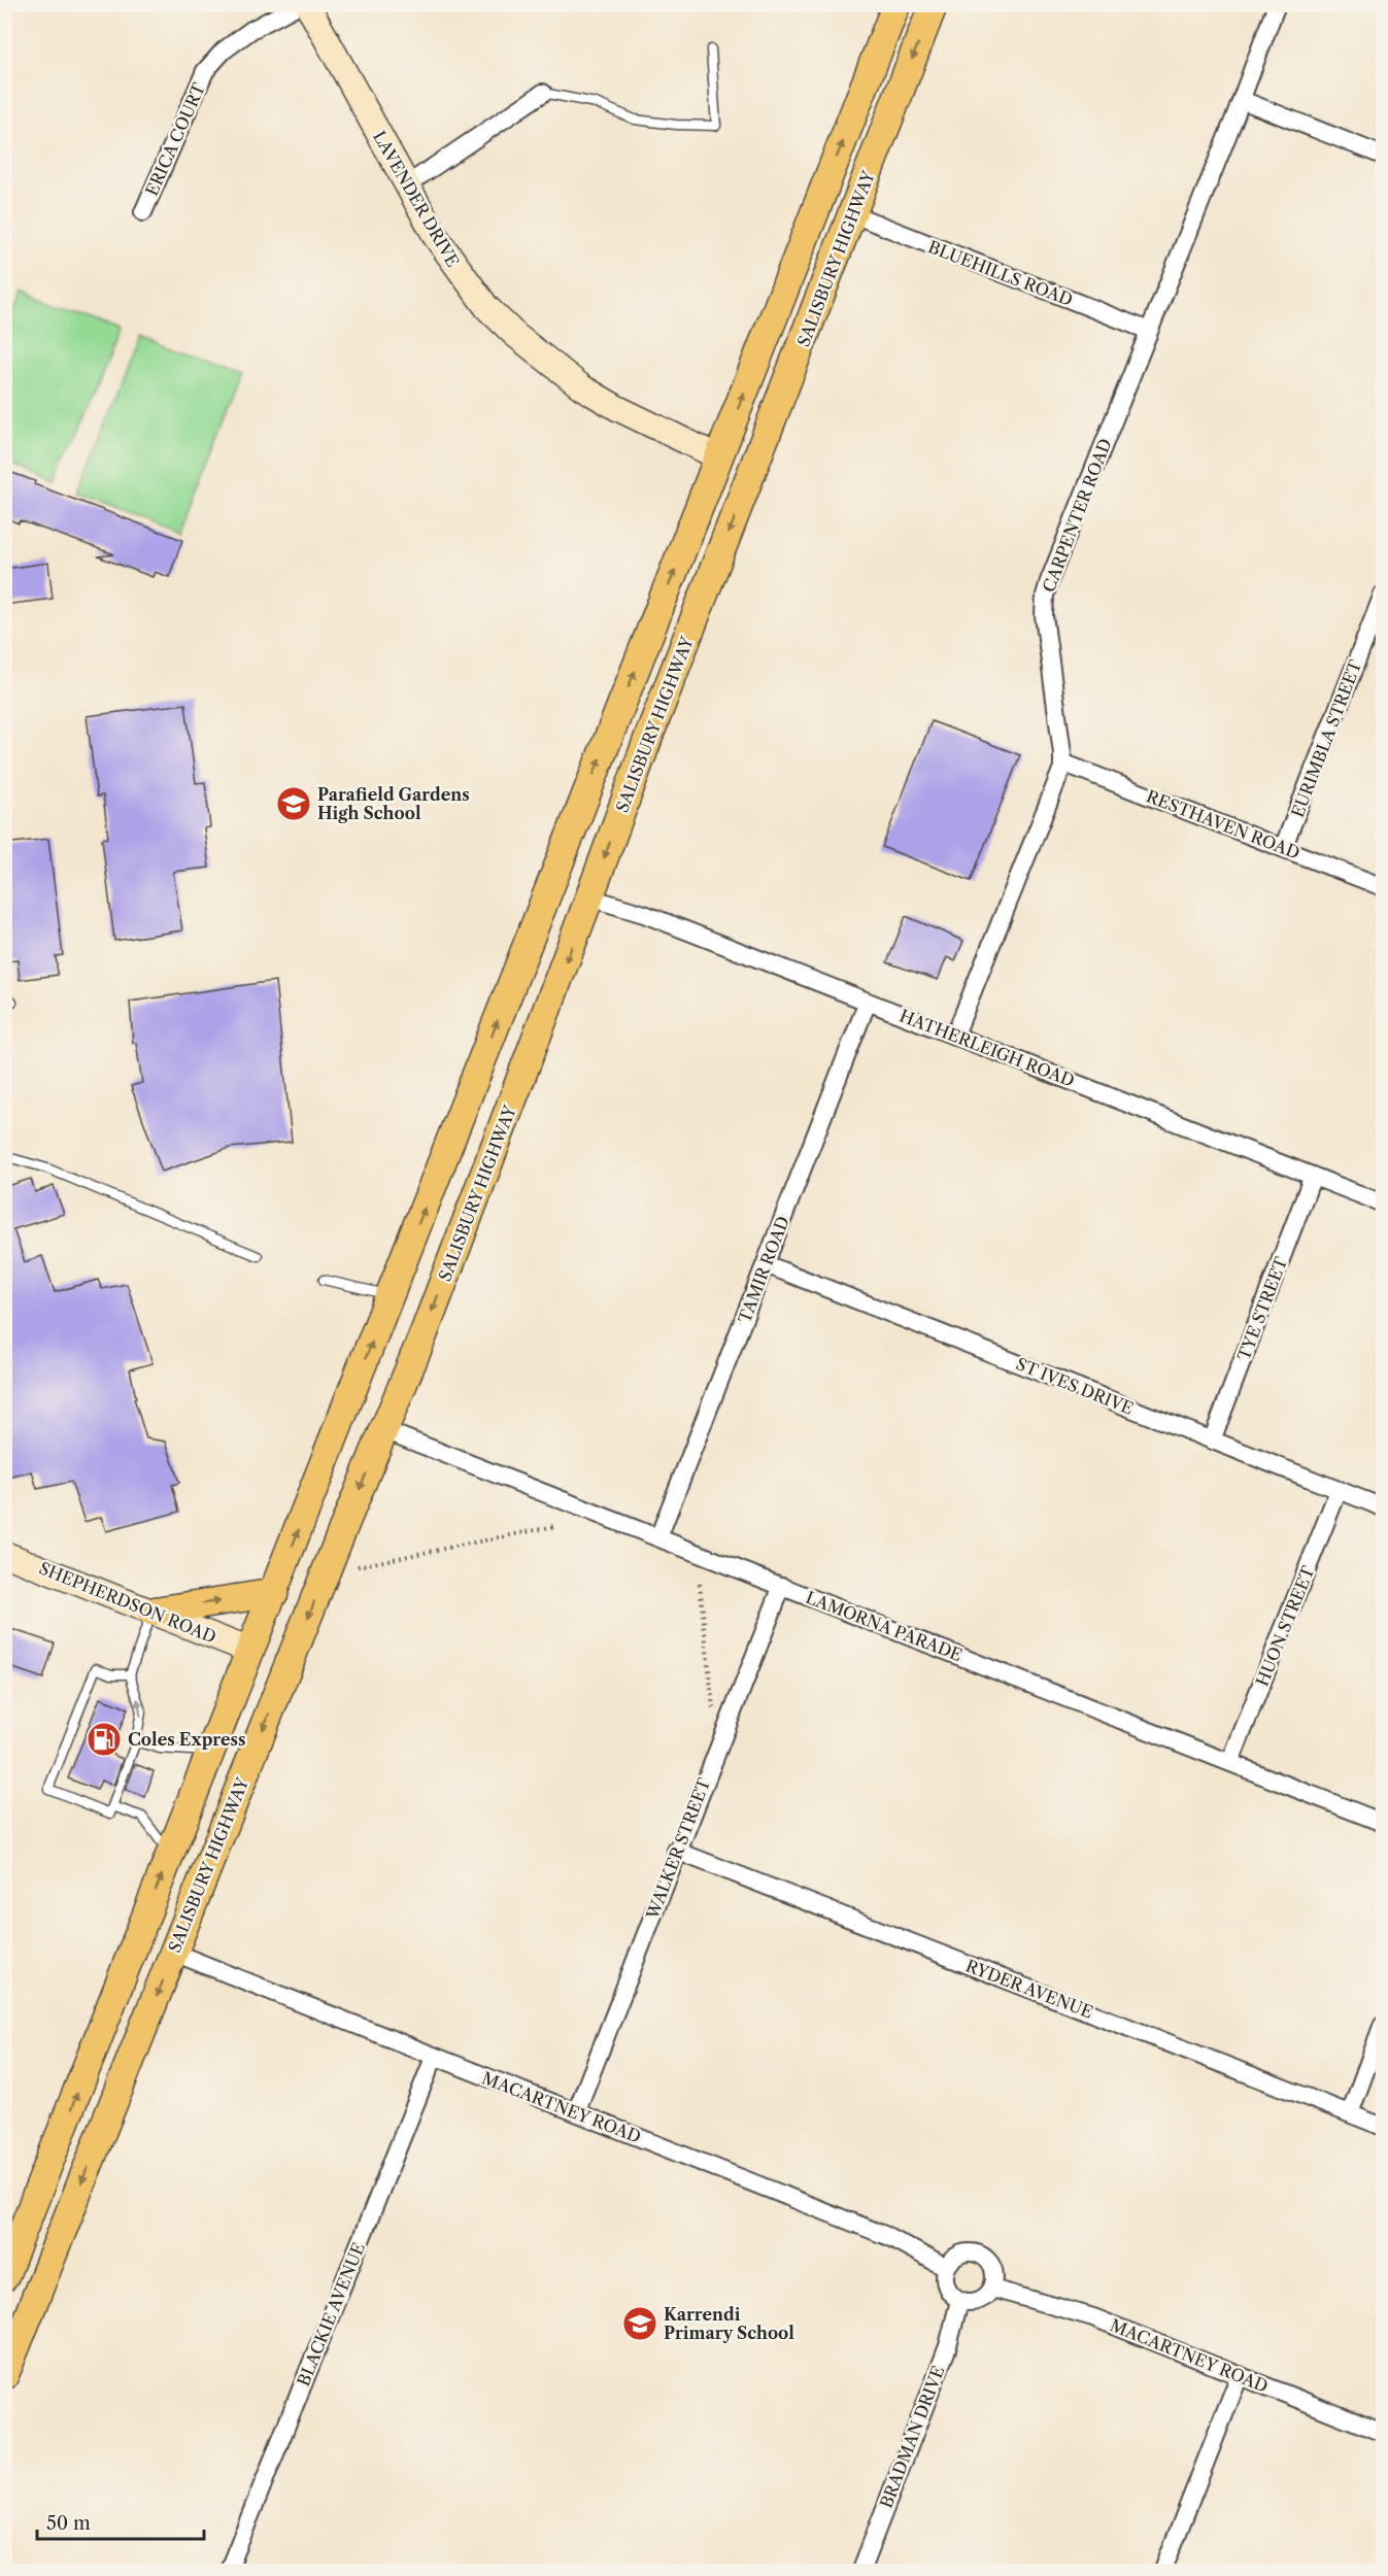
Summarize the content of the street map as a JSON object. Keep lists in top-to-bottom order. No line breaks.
{"streets":{"main road":["SALISBURY HIGHWAY"],"street":["ERICA COURT","LAVENDER DRIVE","BLUEHILLS ROAD","CARPENTER ROAD","EURIMBLA STREET","RESTHAVEN ROAD","HATHERLEIGH ROAD","TAMIR ROAD","TYE STREET","ST IVES DRIVE","SHEPHERDSON ROAD","LAMORNA PARADE","HUON STREET","WALKER STREET","RYDER AVENUE","MACARTNEY ROAD","BLACKIE AVENUE","BRADMAN DRIVE"]},"crossings":[["SALISBURY HIGHWAY","BLUEHILLS ROAD"],["SALISBURY HIGHWAY","HATHERLEIGH ROAD"],["SALISBURY HIGHWAY","LAMORNA PARADE"],["SALISBURY HIGHWAY","MACARTNEY ROAD"],["BLUEHILLS ROAD","CARPENTER ROAD"],["CARPENTER ROAD","RESTHAVEN ROAD"],["CARPENTER ROAD","HATHERLEIGH ROAD"],["EURIMBLA STREET","RESTHAVEN ROAD"],["HATHERLEIGH ROAD","TAMIR ROAD"],["HATHERLEIGH ROAD","TYE STREET"],["TAMIR ROAD","ST IVES DRIVE"],["TAMIR ROAD","LAMORNA PARADE"],["TYE STREET","ST IVES DRIVE"],["ST IVES DRIVE","HUON STREET"],["LAMORNA PARADE","HUON STREET"],["LAMORNA PARADE","WALKER STREET"],["WALKER STREET","RYDER AVENUE"],["WALKER STREET","MACARTNEY ROAD"],["MACARTNEY ROAD","BLACKIE AVENUE"],["MACARTNEY ROAD","BRADMAN DRIVE"]],"places":{"school or university":["Parafield Gardens High School","Karrendi Primary School"],"fuel station":["Coles Express"]},"scale_bar":"50 m"}
